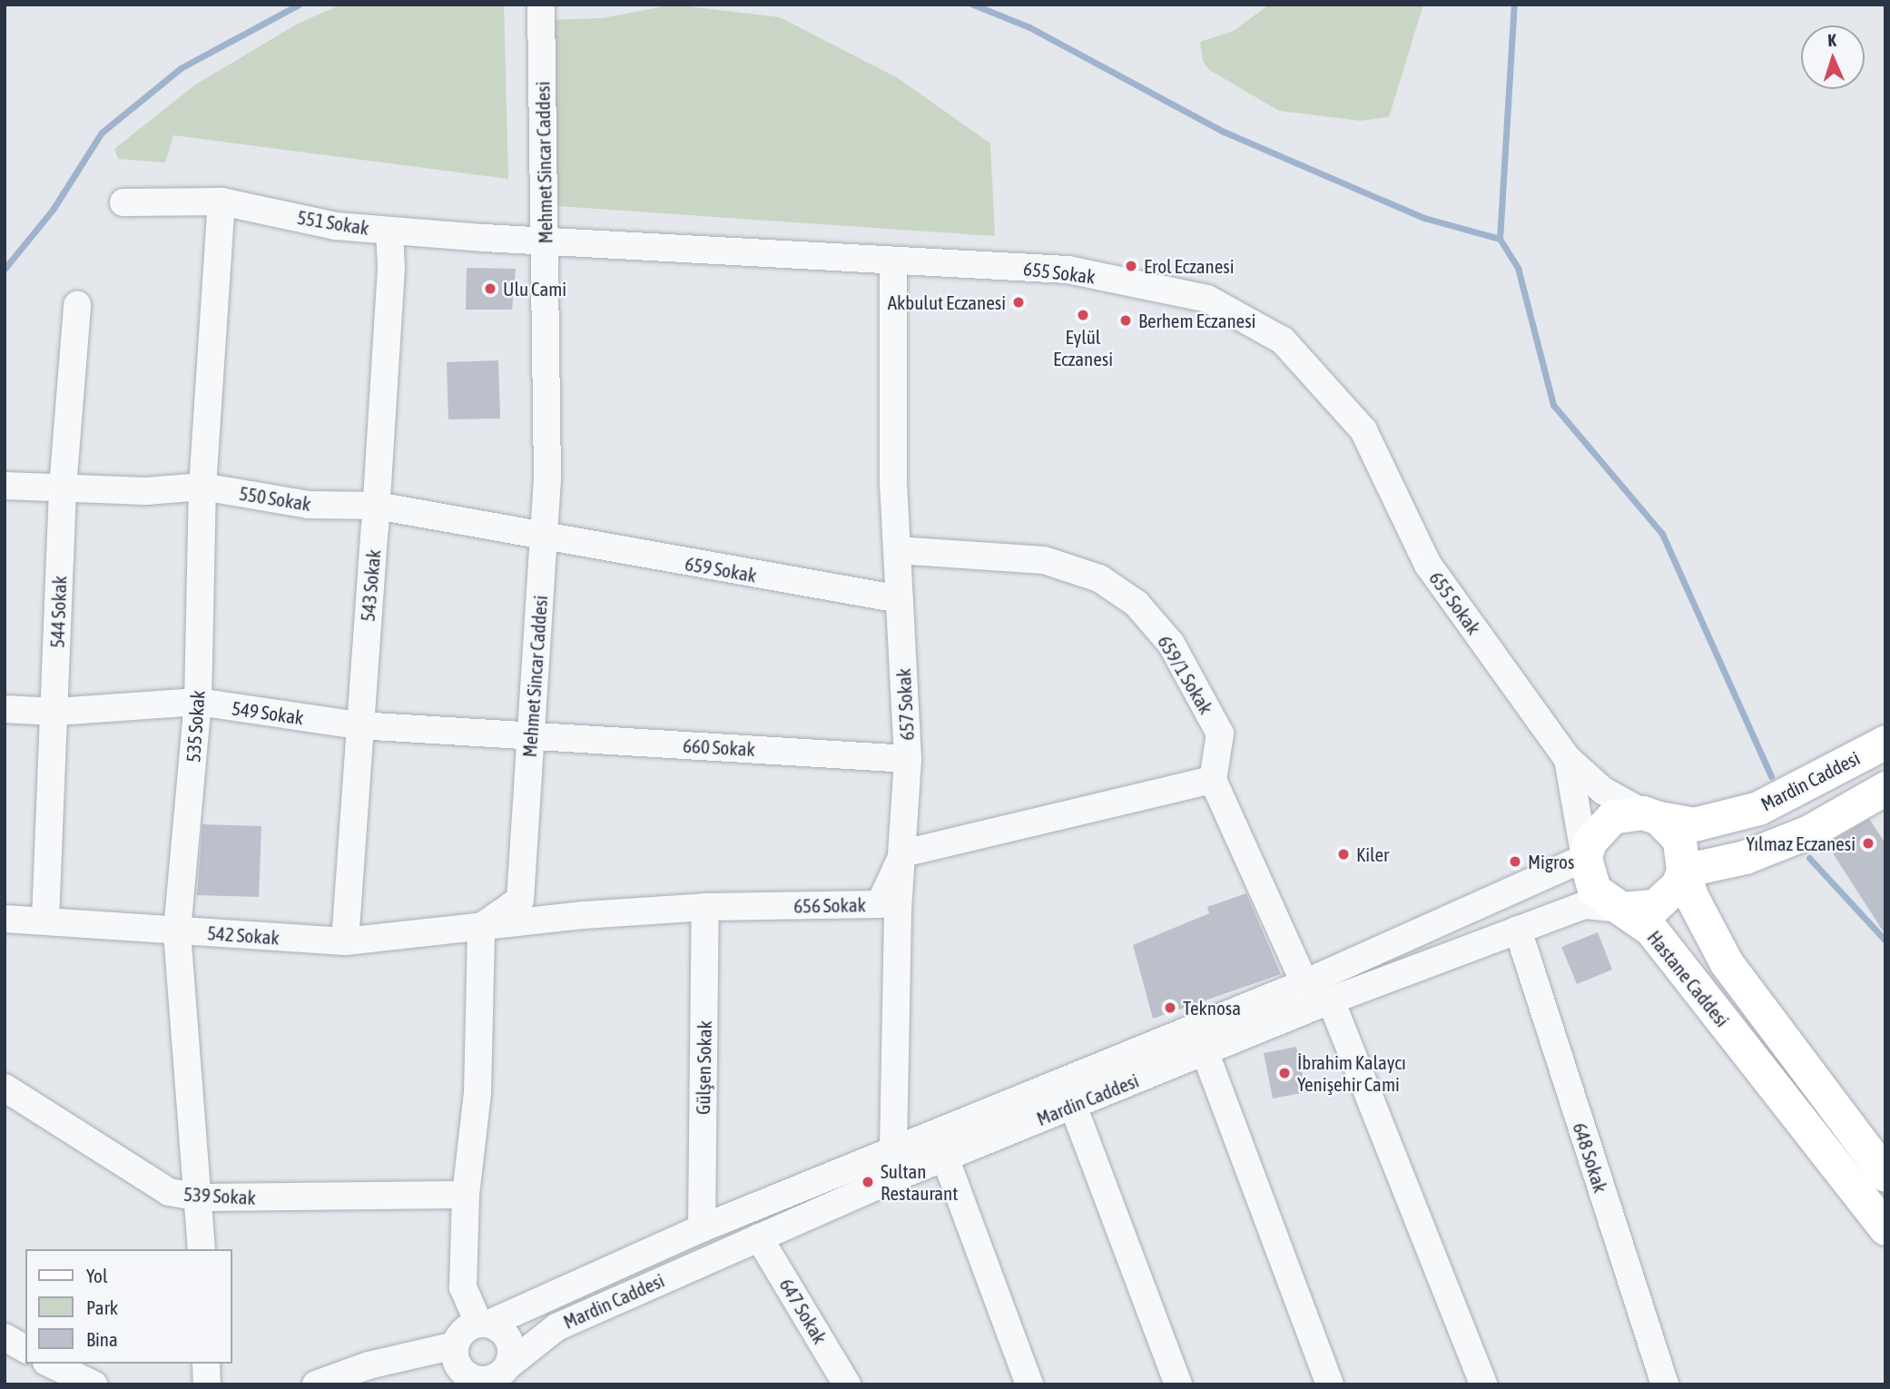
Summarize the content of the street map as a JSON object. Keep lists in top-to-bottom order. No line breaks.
{"streets":{"main road":["Mardin Caddesi","Hastane Caddesi"],"street":["Mehmet Sincar Caddesi","551 Sokak","655 Sokak","550 Sokak","659 Sokak","543 Sokak","544 Sokak","659/1 Sokak","657 Sokak","549 Sokak","535 Sokak","660 Sokak","656 Sokak","542 Sokak","Gülşen Sokak","648 Sokak","539 Sokak","647 Sokak"]},"crossings":[["Mehmet Sincar Caddesi","551 Sokak"],["Mehmet Sincar Caddesi","655 Sokak"],["Mehmet Sincar Caddesi","550 Sokak"],["Mehmet Sincar Caddesi","659 Sokak"],["Mehmet Sincar Caddesi","549 Sokak"],["Mehmet Sincar Caddesi","660 Sokak"],["Mehmet Sincar Caddesi","656 Sokak"],["Mehmet Sincar Caddesi","542 Sokak"],["551 Sokak","655 Sokak"],["551 Sokak","543 Sokak"],["551 Sokak","535 Sokak"],["655 Sokak","657 Sokak"],["655 Sokak","Mardin Caddesi"],["655 Sokak","Hastane Caddesi"],["550 Sokak","659 Sokak"],["550 Sokak","543 Sokak"],["550 Sokak","544 Sokak"],["550 Sokak","535 Sokak"],["659 Sokak","657 Sokak"],["543 Sokak","549 Sokak"],["543 Sokak","542 Sokak"],["544 Sokak","549 Sokak"],["544 Sokak","542 Sokak"],["659/1 Sokak","657 Sokak"],["657 Sokak","660 Sokak"],["657 Sokak","Mardin Caddesi"],["657 Sokak","656 Sokak"],["549 Sokak","535 Sokak"],["549 Sokak","660 Sokak"],["535 Sokak","542 Sokak"],["535 Sokak","539 Sokak"],["Mardin Caddesi","Hastane Caddesi"],["Mardin Caddesi","Gülşen Sokak"],["Mardin Caddesi","648 Sokak"],["Mardin Caddesi","647 Sokak"],["656 Sokak","542 Sokak"],["656 Sokak","Gülşen Sokak"]],"places":["Erol Eczanesi","Ulu Cami","Akbulut Eczanesi","Eylül Eczanesi","Berhem Eczanesi","Yılmaz Eczanesi","Kiler","Migros","Teknosa","İbrahim Kalaycı Yenişehir Cami","Sultan Restaurant"],"legend":["Yol","Park","Bina"],"north":"top"}
